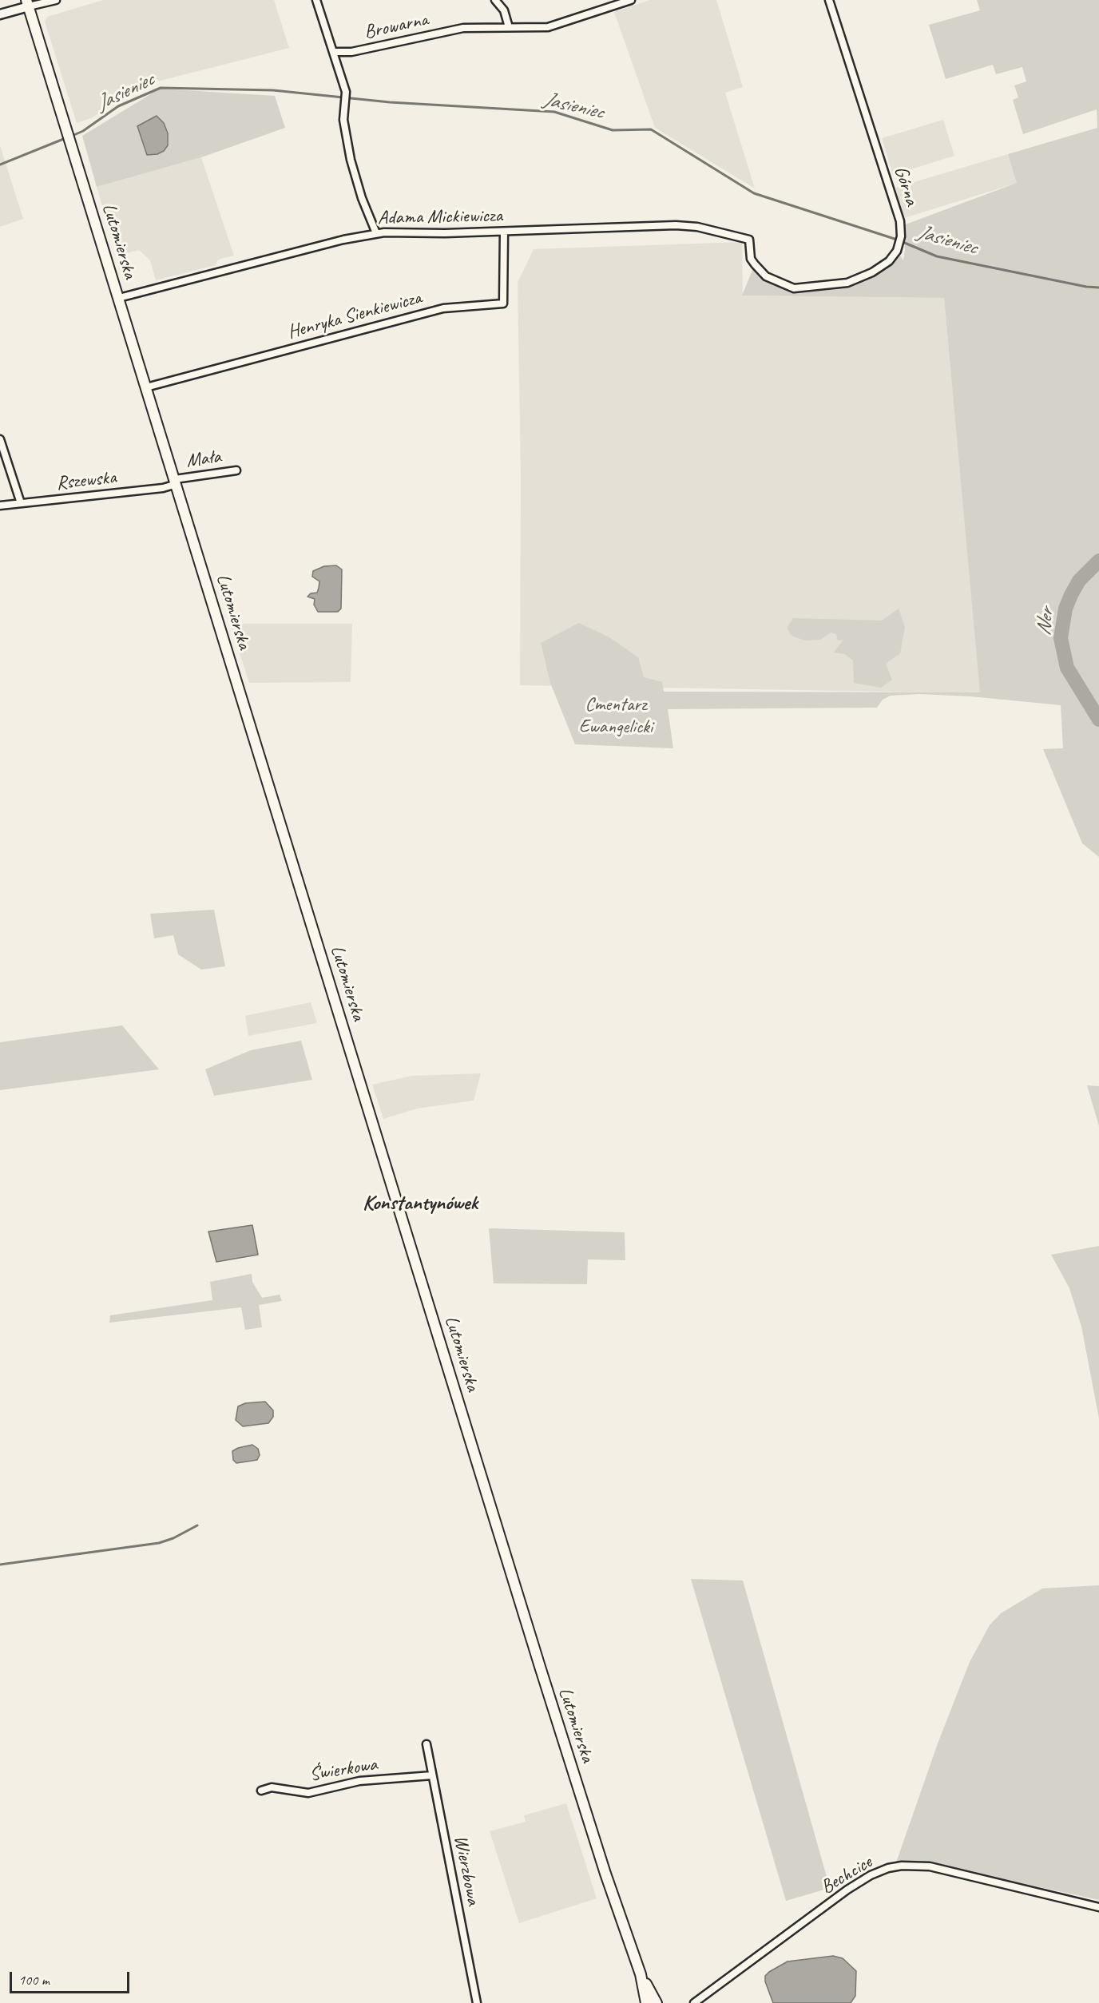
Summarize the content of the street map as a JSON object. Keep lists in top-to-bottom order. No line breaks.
{"streets":{"main road":["Lutomierska"],"street":["Browarna","Górna","Adama Mickiewicza","Henryka Sienkiewicza","Mała","Rszewska","Świerkowa","Wierzbowa","Bechcice"]},"crossings":[["Górna","Adama Mickiewicza"],["Adama Mickiewicza","Lutomierska"],["Adama Mickiewicza","Henryka Sienkiewicza"],["Lutomierska","Henryka Sienkiewicza"],["Lutomierska","Mała"],["Lutomierska","Rszewska"],["Mała","Rszewska"],["Świerkowa","Wierzbowa"]],"districts":["Konstantynówek"],"water":["Jasieniec","Ner"],"parks":["Cmentarz Ewangelicki"],"scale_bar":"100 m"}
